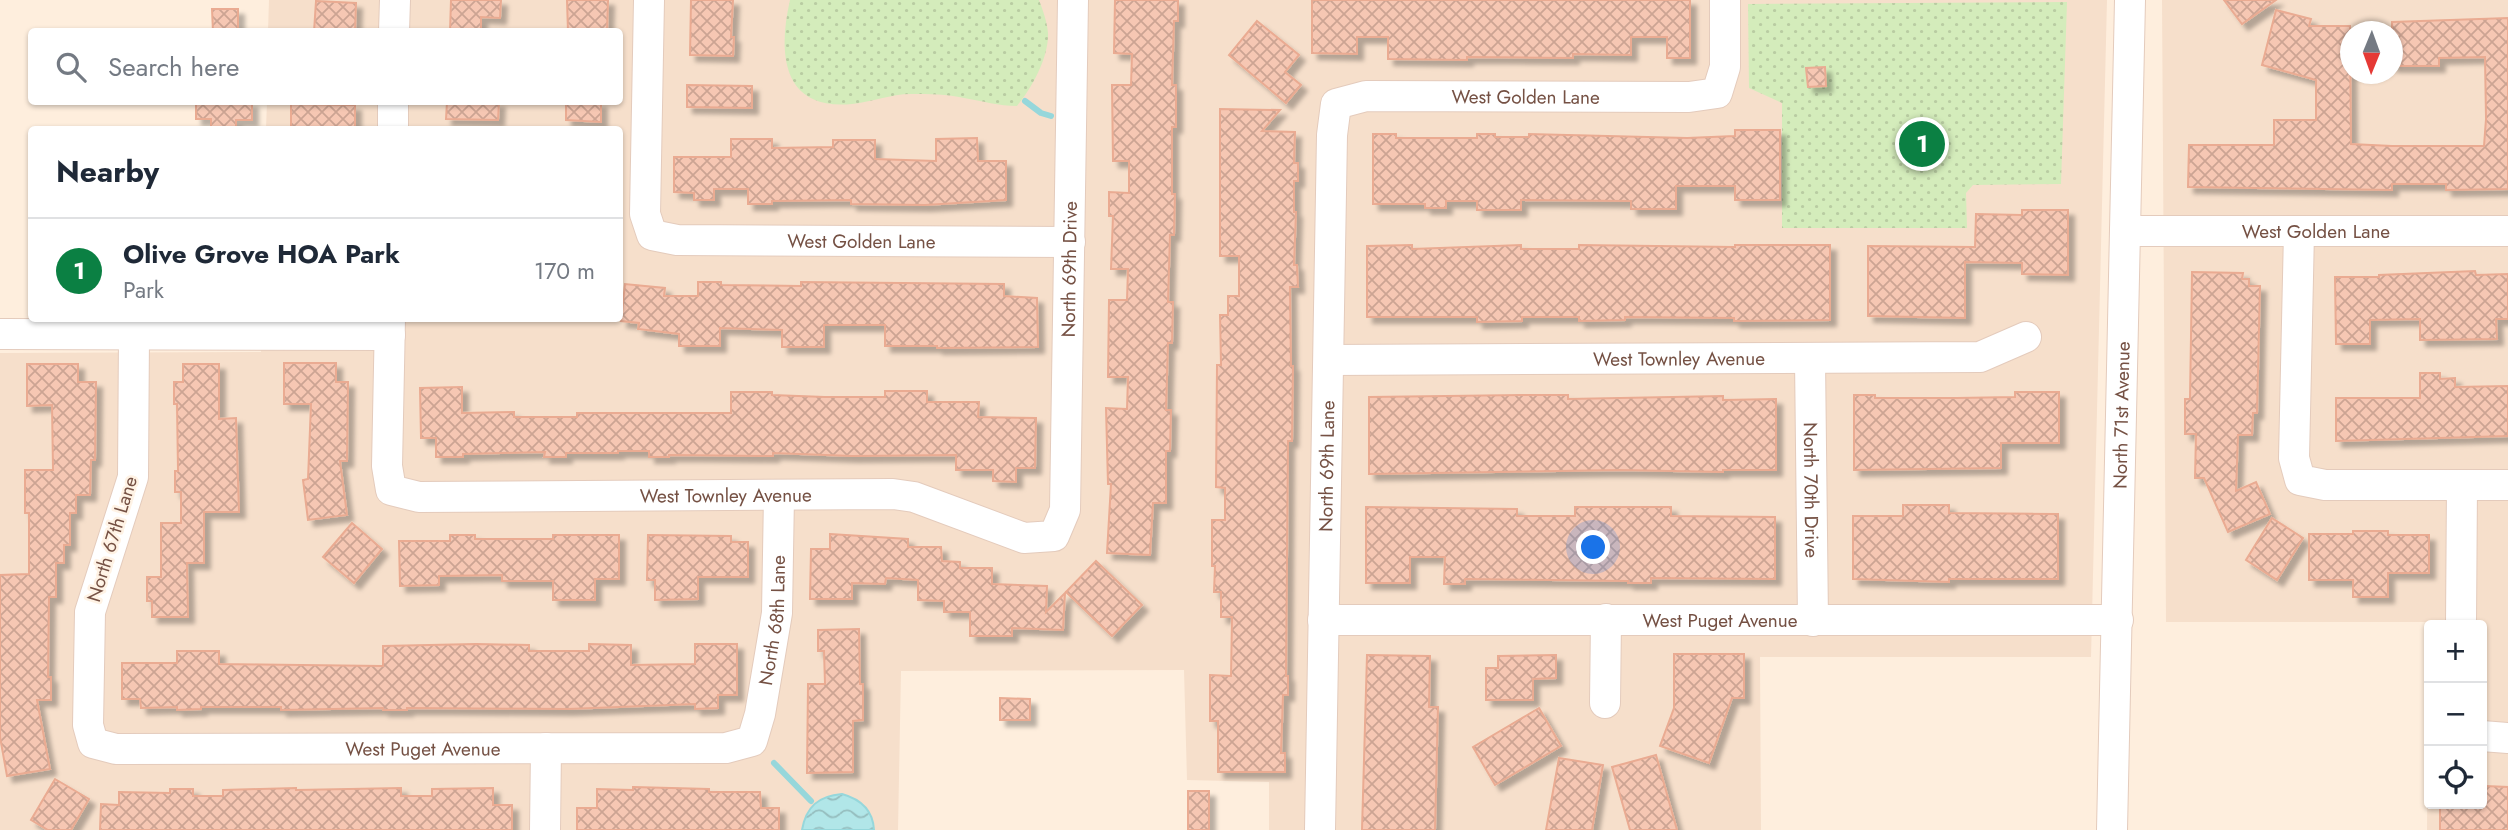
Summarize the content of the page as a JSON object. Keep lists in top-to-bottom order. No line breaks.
{"streets":{"street":["West Golden Lane","North 69th Drive","West Townley Avenue","North 71st Avenue","North 69th Lane","North 70th Drive","North 67th Lane","North 68th Lane","West Puget Avenue"]},"crossings":[["West Golden Lane","North 69th Drive"],["West Golden Lane","North 71st Avenue"],["West Golden Lane","North 69th Lane"],["North 69th Drive","West Townley Avenue"],["West Townley Avenue","North 69th Lane"],["West Townley Avenue","North 70th Drive"],["West Townley Avenue","North 68th Lane"],["North 71st Avenue","West Puget Avenue"],["North 69th Lane","West Puget Avenue"],["North 70th Drive","West Puget Avenue"],["North 67th Lane","West Puget Avenue"],["North 68th Lane","West Puget Avenue"]],"north":"bottom","page":{"search":"Search here","pins":"1","heading":"Nearby","list":[{"mark":"1","name":"Olive Grove HOA Park","note":"Park","value":"170 m"}],"map_buttons":["+","−"]}}
